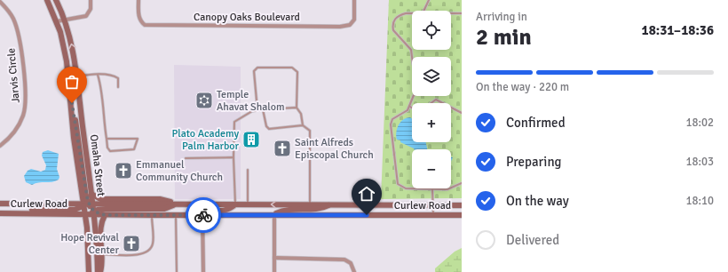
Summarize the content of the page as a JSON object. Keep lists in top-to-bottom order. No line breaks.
{"streets":{"main road":["Omaha Street","Curlew Road"],"street":["Canopy Oaks Boulevard","Jarvis Circle"]},"crossings":[["Omaha Street","Curlew Road"]],"places":{"synagogue":["Temple Ahavat Shalom"],"building":["Plato Academy Palm Harbor"],"church":["Saint Alfreds Episcopal Church","Emmanuel Community Church","Hope Revival Center"]},"page":{"heading":["2 min","Arriving in","18:31–18:36"],"map_buttons":["+","−"],"bar":"On the way · 220 m","list":[["Confirmed","18:02"],["Preparing","18:03"],["On the way","18:10"],"Delivered"]}}
